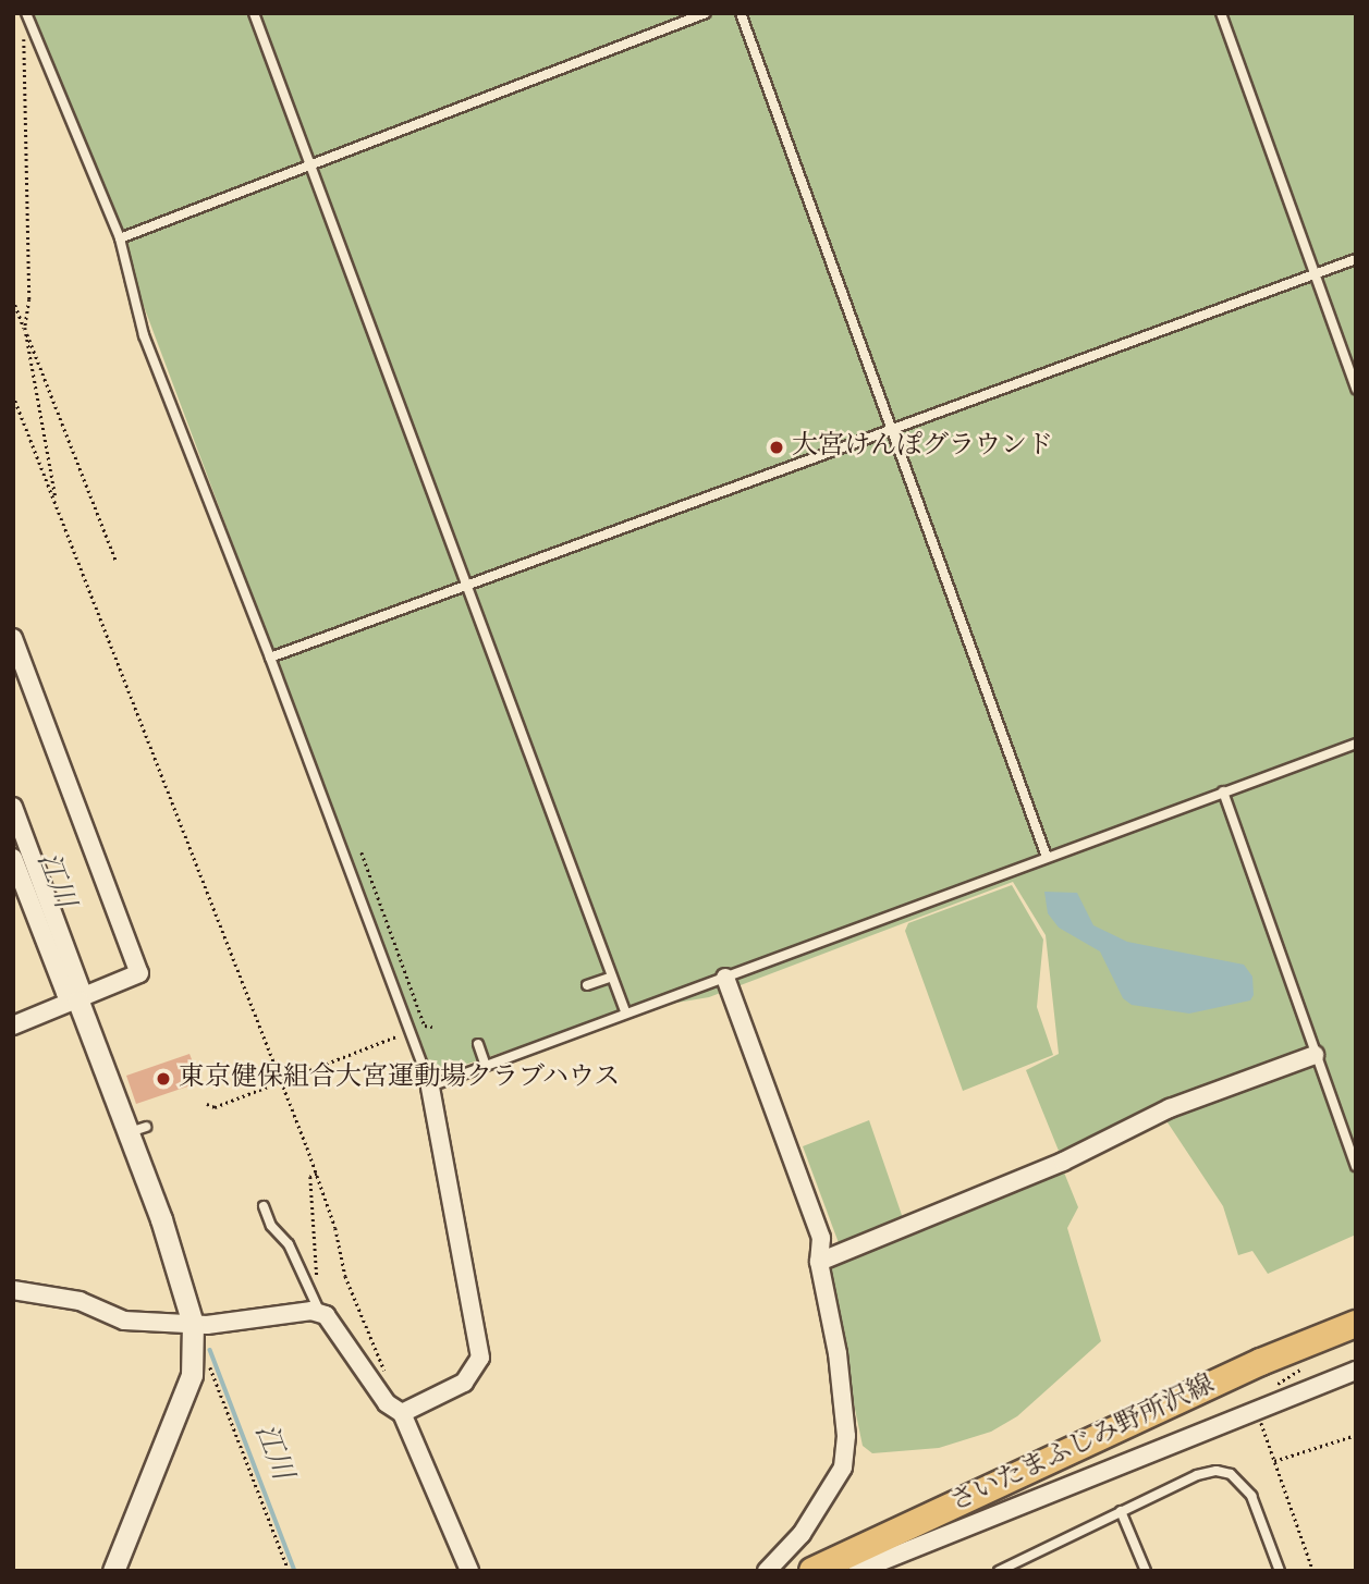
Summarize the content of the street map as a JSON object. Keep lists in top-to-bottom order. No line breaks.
{"streets":{"main road":["さいたまふじみ野所沢線"]},"water":["江川"],"places":["大宮けんぽグラウンド","東京健保組合大宮運動場クラブハウス"]}
